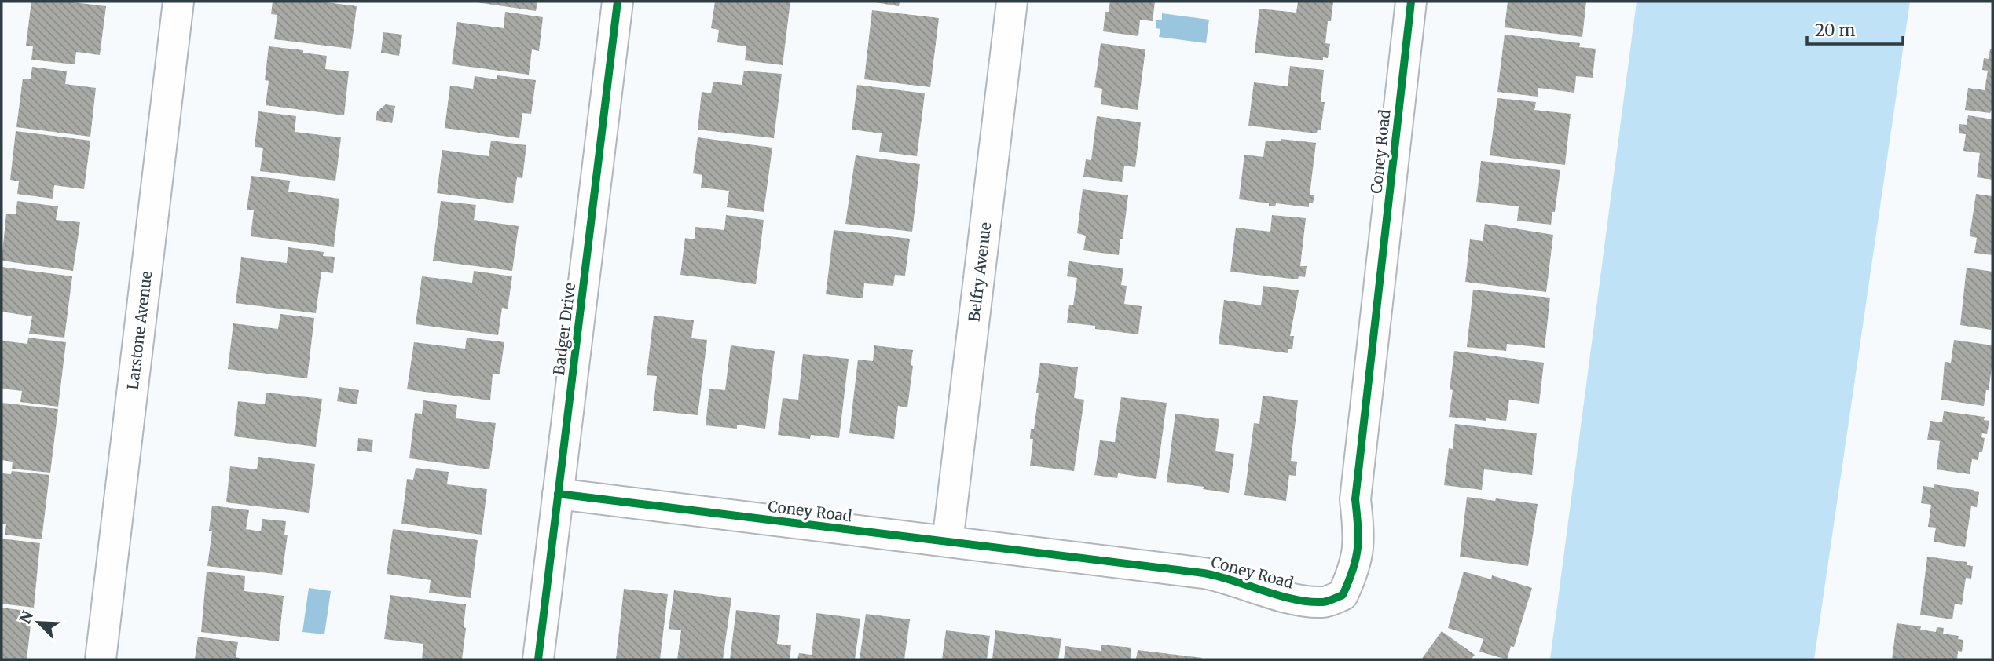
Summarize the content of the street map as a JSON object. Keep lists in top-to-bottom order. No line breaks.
{"streets":{"street":["Coney Road","Belfry Avenue","Badger Drive","Larstone Avenue"]},"crossings":[["Coney Road","Belfry Avenue"],["Coney Road","Badger Drive"]],"scale_bar":"20 m","north":"top left"}
